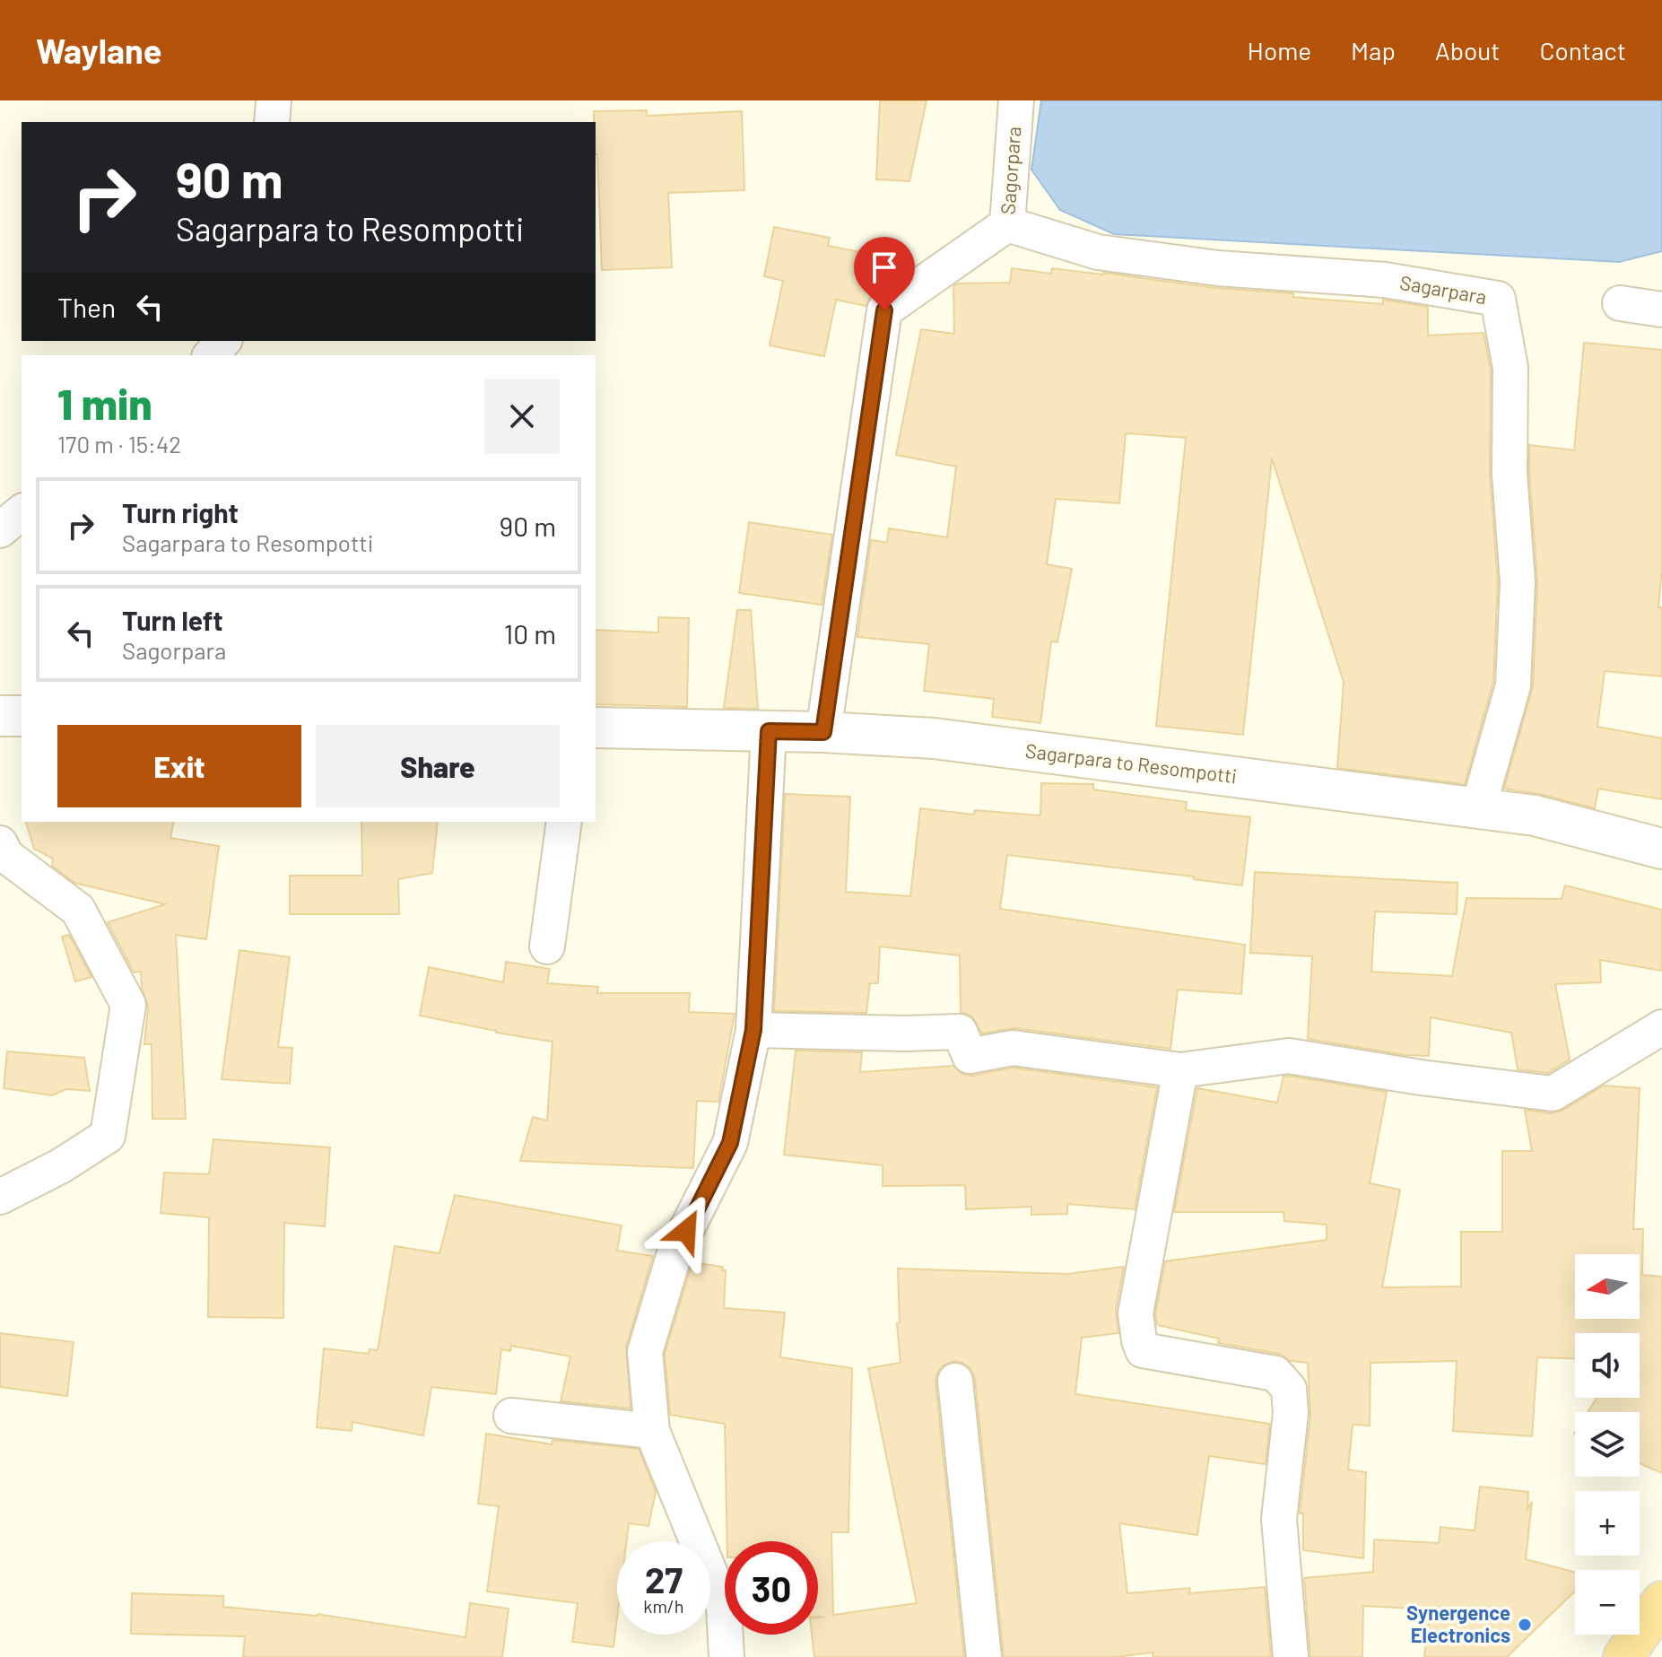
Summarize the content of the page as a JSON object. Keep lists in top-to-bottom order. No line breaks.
{"streets":{"main road":["Sagarpara to Resompotti"],"street":["Sagorpara","Sagarpara"]},"crossings":[["Sagorpara","Sagarpara"],["Sagorpara","Sagarpara to Resompotti"],["Sagarpara","Sagarpara to Resompotti"]],"places":["Synergence Electronics"],"north":"left","page":{"header":"Waylane","nav":["Home","Map","About","Contact"],"turn":["90 m","Sagarpara to Resompotti"],"then":"Then","heading":["1 min","170 m · 15:42"],"list":[{"name":"Turn right","note":"Sagarpara to Resompotti","value":"90 m"},{"name":"Turn left","note":"Sagorpara","value":"10 m"}],"buttons":["Exit","Share"],"map_buttons":["+","−"],"speed":"27 km/h","limit":"30"}}
